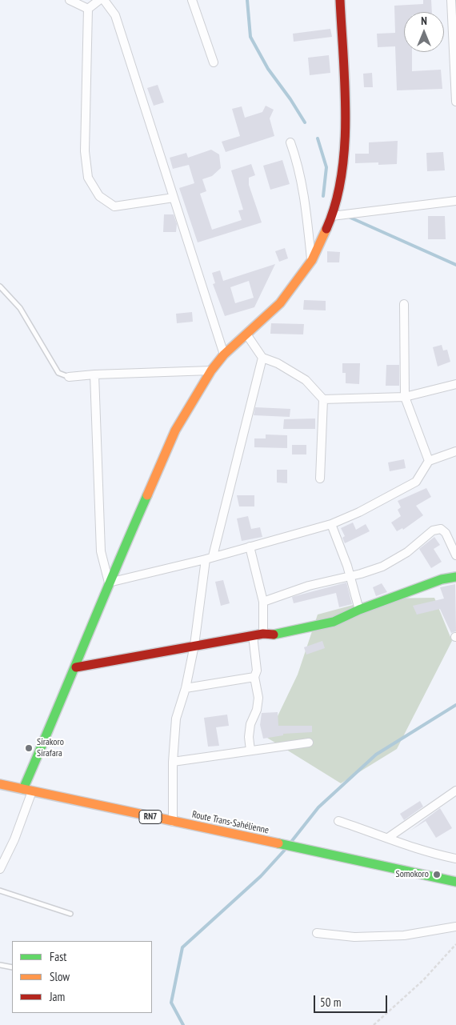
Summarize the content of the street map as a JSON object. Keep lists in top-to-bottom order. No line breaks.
{"streets":{"main road":["RN7","Route Trans-Sahélienne"]},"places":["Sirakoro Sirafara","Somokoro"],"legend":["Fast","Slow","Jam"],"scale_bar":"50 m","north":"top"}
